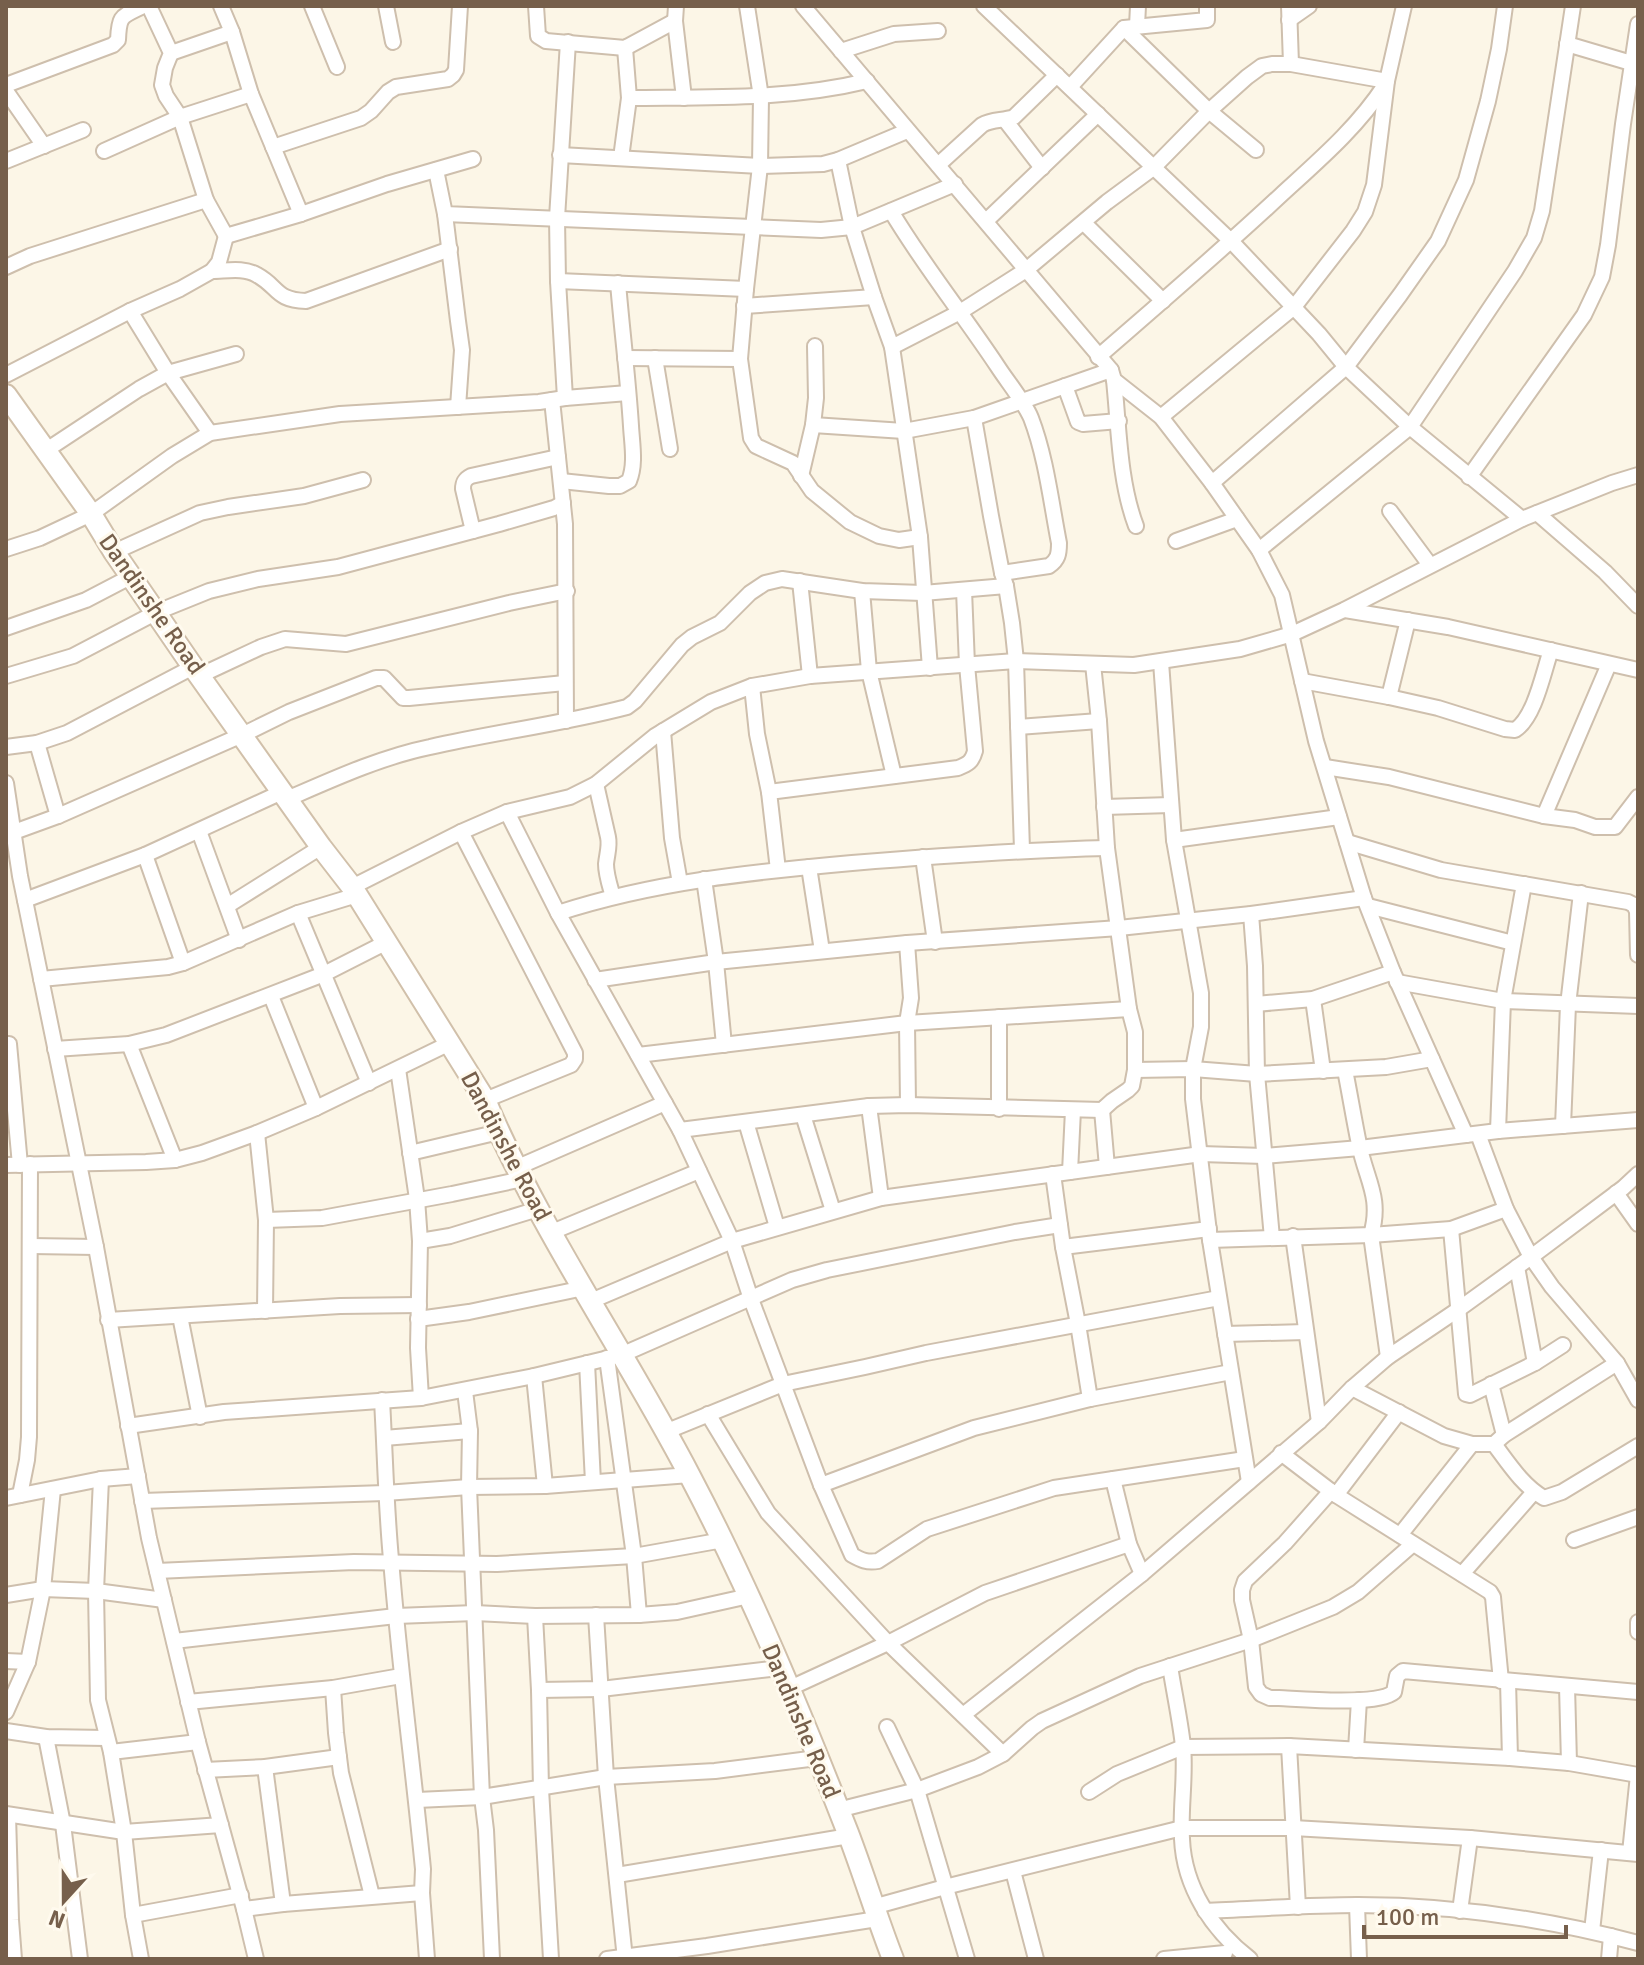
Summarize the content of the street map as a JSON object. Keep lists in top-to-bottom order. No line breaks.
{"streets":{"street":["Dandinshe Road"]},"scale_bar":"100 m","north":"bottom"}
